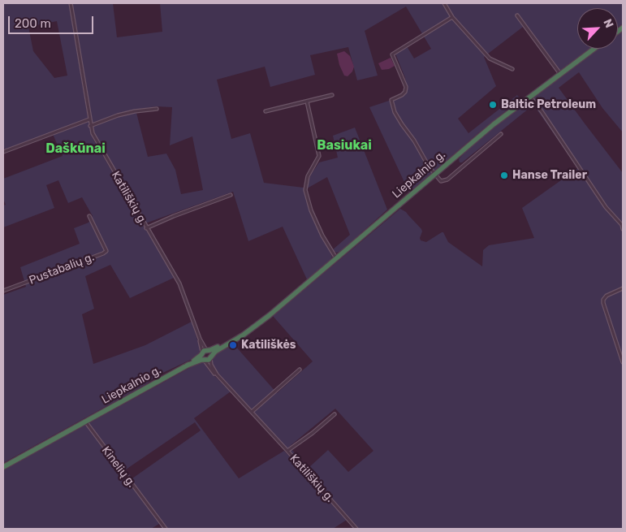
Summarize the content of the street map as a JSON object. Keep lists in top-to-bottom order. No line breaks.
{"streets":{"highway":["Liepkalnio g."],"street":["Katiliškių g.","Pustabalių g.","Kinelių g."]},"crossings":[["Liepkalnio g.","Katiliškių g."],["Liepkalnio g.","Kinelių g."]],"districts":["Basiukai","Daškūnai"],"places":["Baltic Petroleum","Hanse Trailer","Katiliškės"],"scale_bar":"200 m","north":"top right"}
